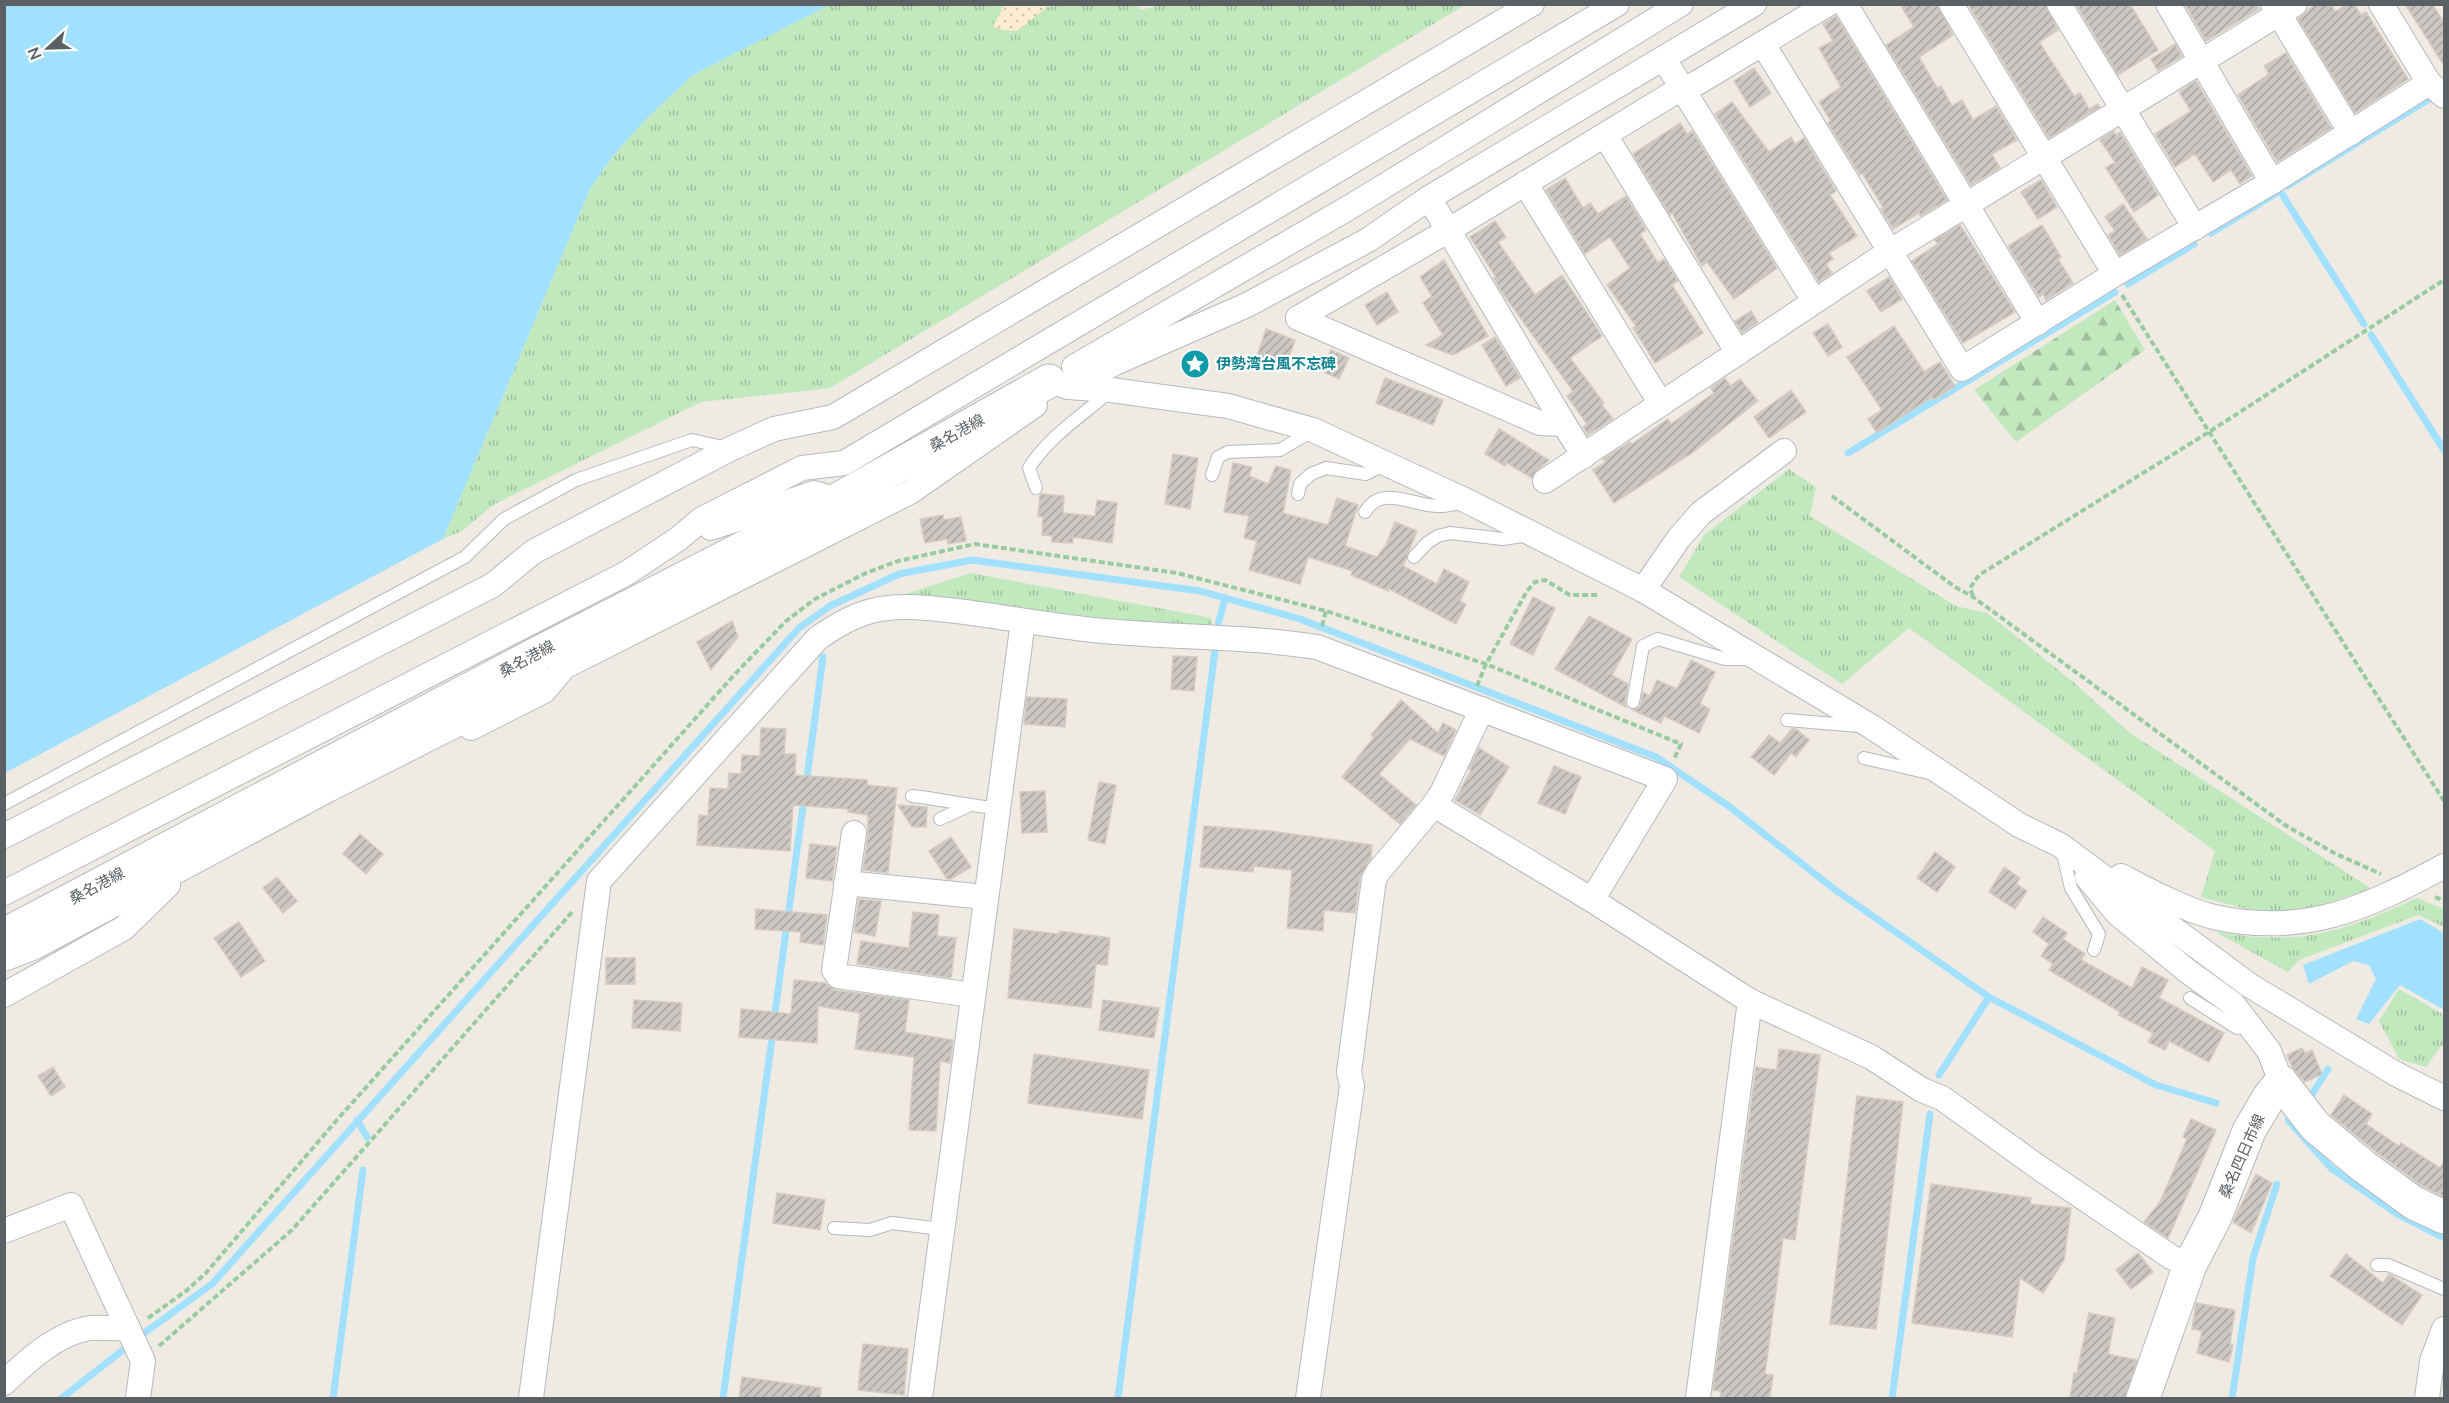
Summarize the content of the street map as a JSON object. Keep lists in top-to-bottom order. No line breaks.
{"streets":{"main road":["桑名港線","桑名四日市線"]},"places":{"place":["伊勢湾台風不忘碑"]},"north":"left"}
